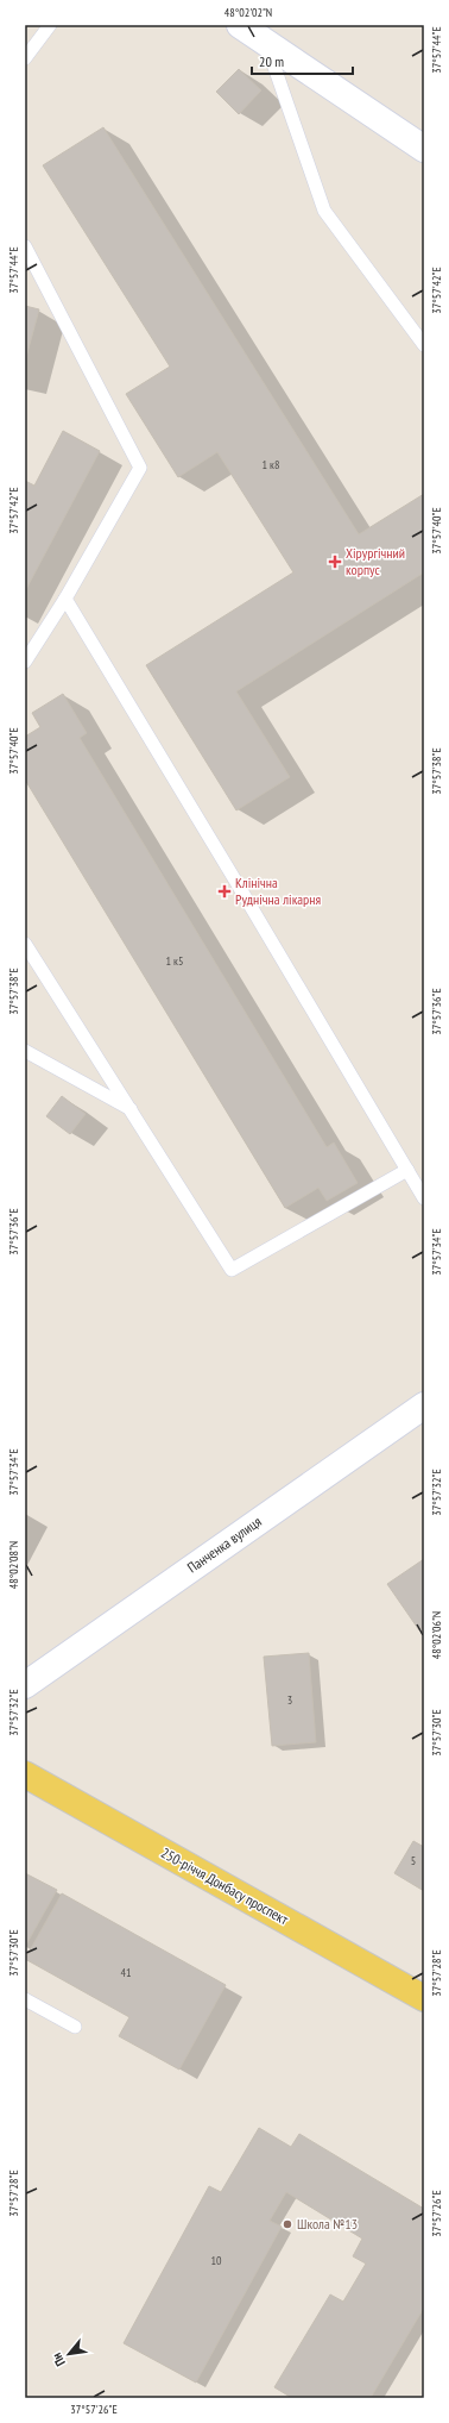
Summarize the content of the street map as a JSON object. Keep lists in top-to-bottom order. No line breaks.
{"streets":{"main road":["250-річчя Донбасу проспект"],"street":["Панченка вулиця"]},"places":{"health":["Хірургічний корпус","Клінічна Руднічна лікарня"],"other":["Школа №13"]},"house_numbers":["1 к8","1 к5","3","5","41","10"],"scale_bar":"20 m","north":"bottom left","coordinates":["48°02'02\"N","37°57'44\"E","37°57'42\"E","37°57'40\"E","37°57'38\"E","37°57'36\"E","37°57'34\"E","37°57'32\"E","48°02'08\"N","48°02'06\"N","37°57'30\"E","37°57'28\"E","37°57'26\"E"]}
